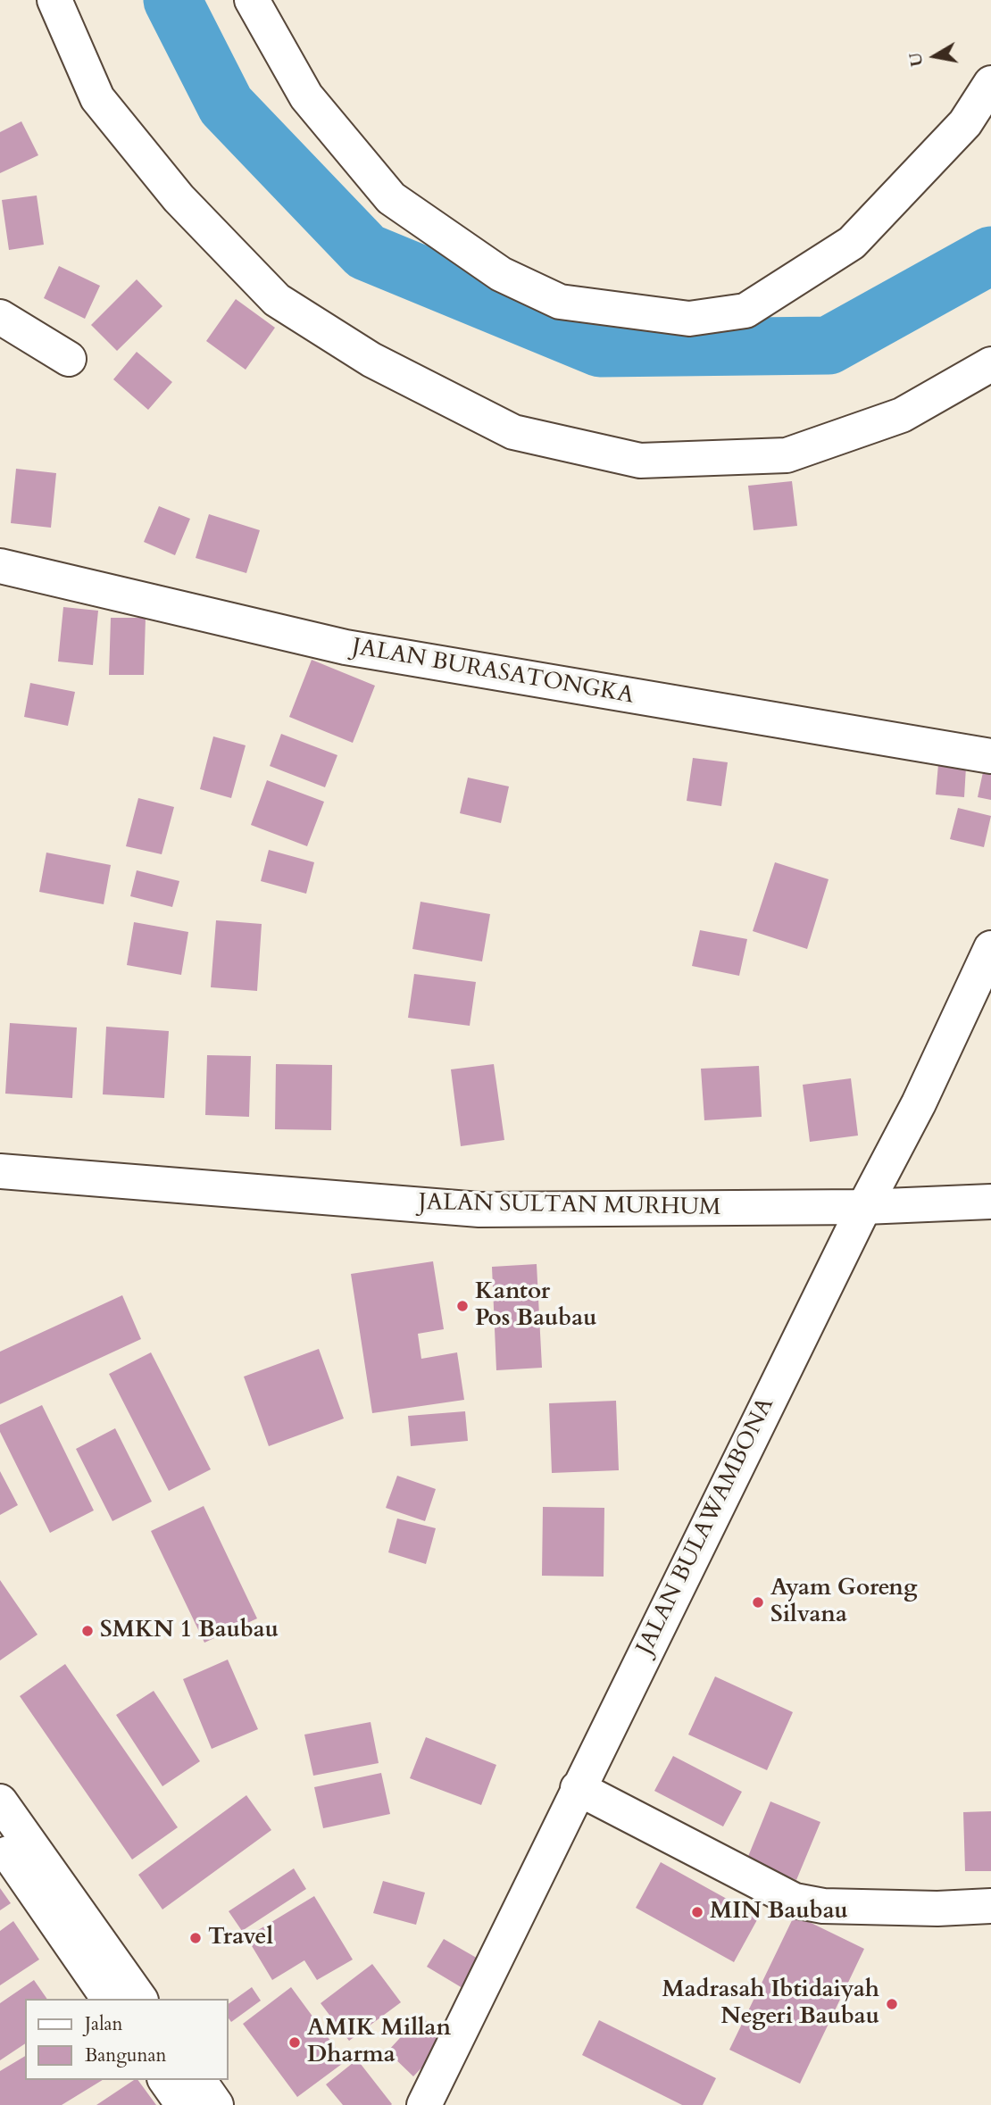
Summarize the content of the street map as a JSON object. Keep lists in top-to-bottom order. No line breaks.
{"streets":{"main road":["JALAN BURASATONGKA","JALAN SULTAN MURHUM","JALAN BULAWAMBONA"]},"crossings":[["JALAN SULTAN MURHUM","JALAN BULAWAMBONA"]],"places":["Kantor Pos Baubau","Ayam Goreng Silvana","SMKN 1 Baubau","MIN Baubau","Travel","Madrasah Ibtidaiyah Negeri Baubau","AMIK Millan Dharma"],"legend":["Jalan","Bangunan"],"north":"left"}
